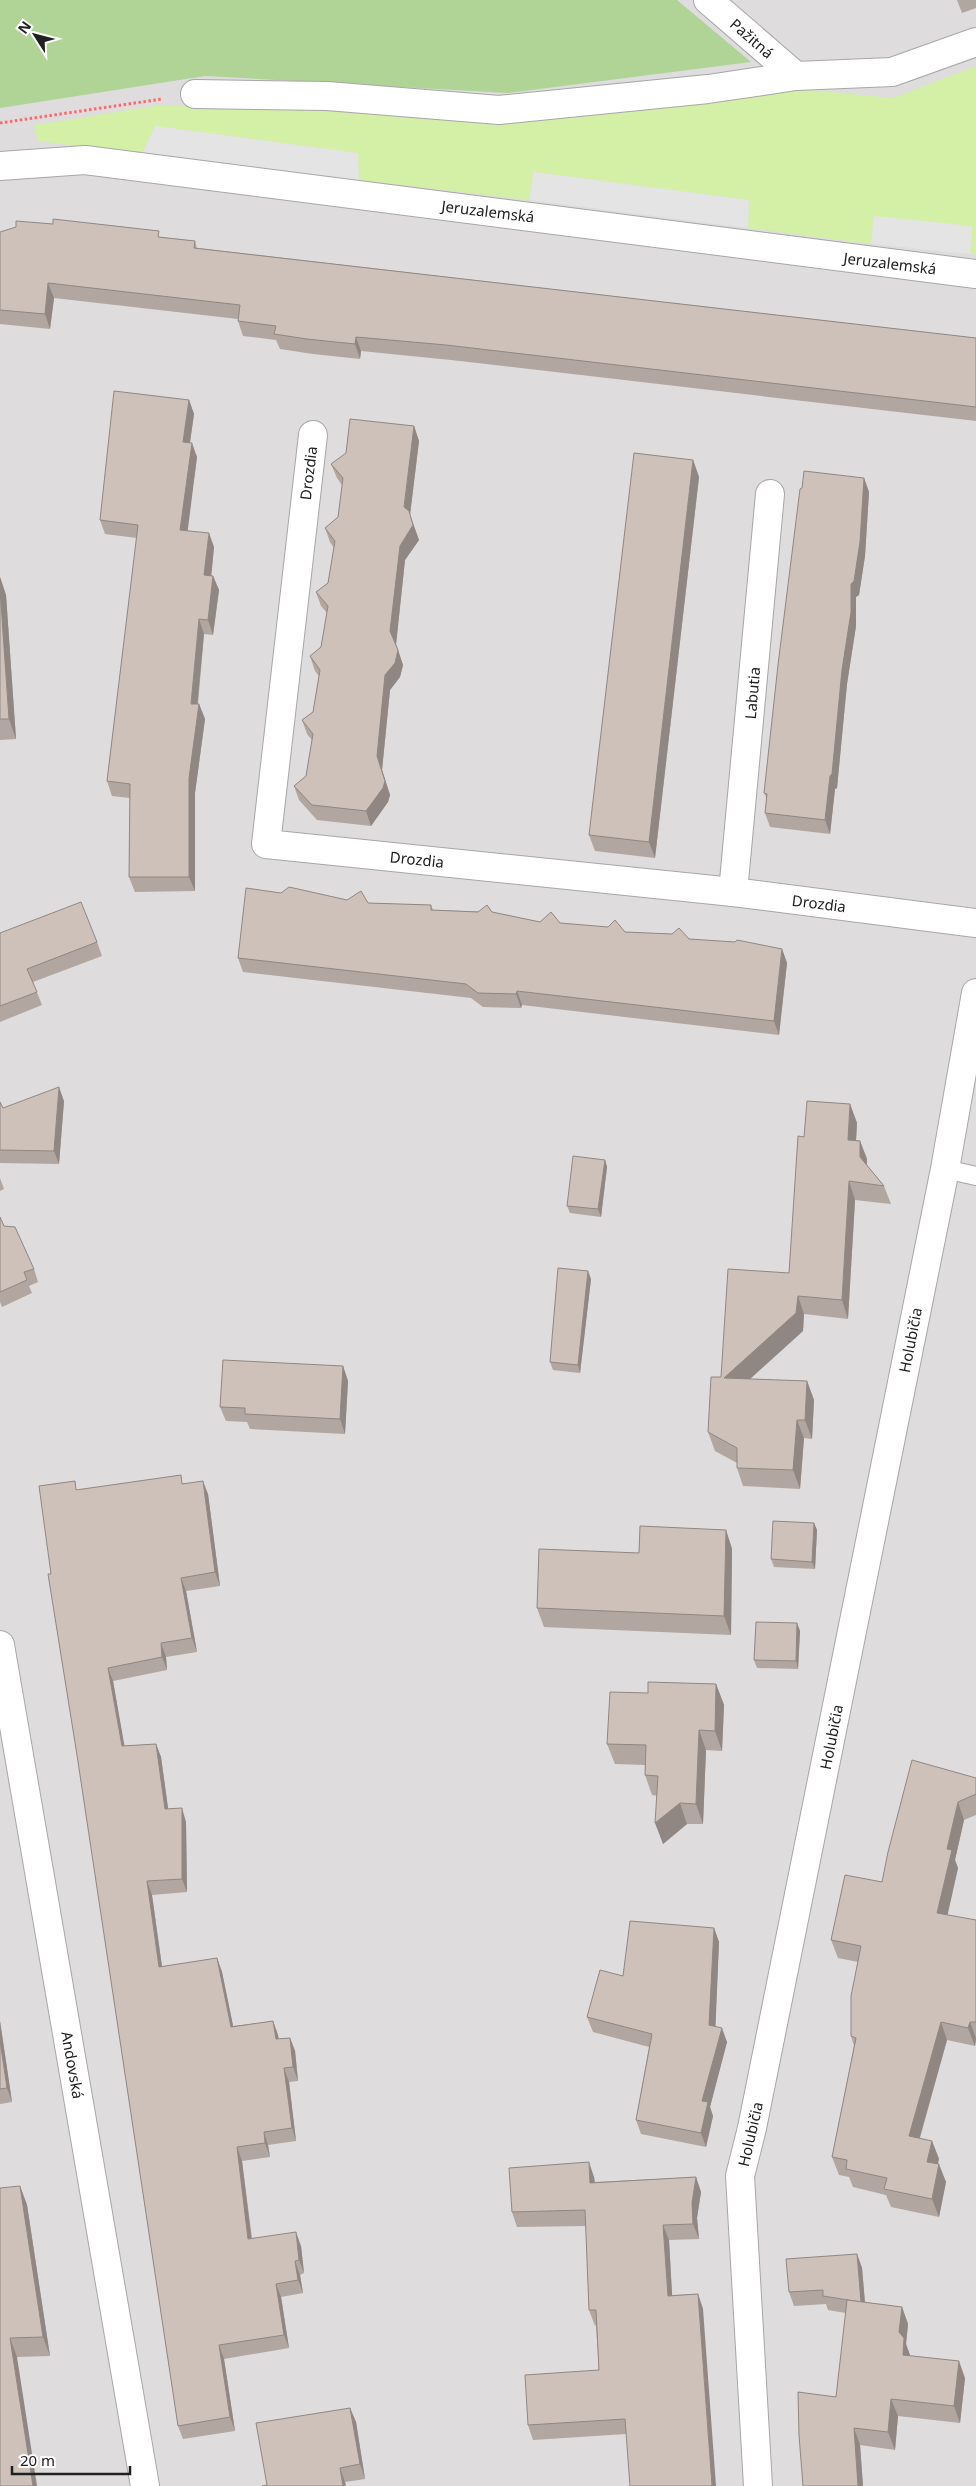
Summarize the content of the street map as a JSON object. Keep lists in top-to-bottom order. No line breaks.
{"streets":{"street":["Pažitná","Jeruzalemská","Drozdia","Labutia","Holubičia","Andovská"]},"crossings":[["Drozdia","Labutia"]],"scale_bar":"20 m","north":"top left"}
